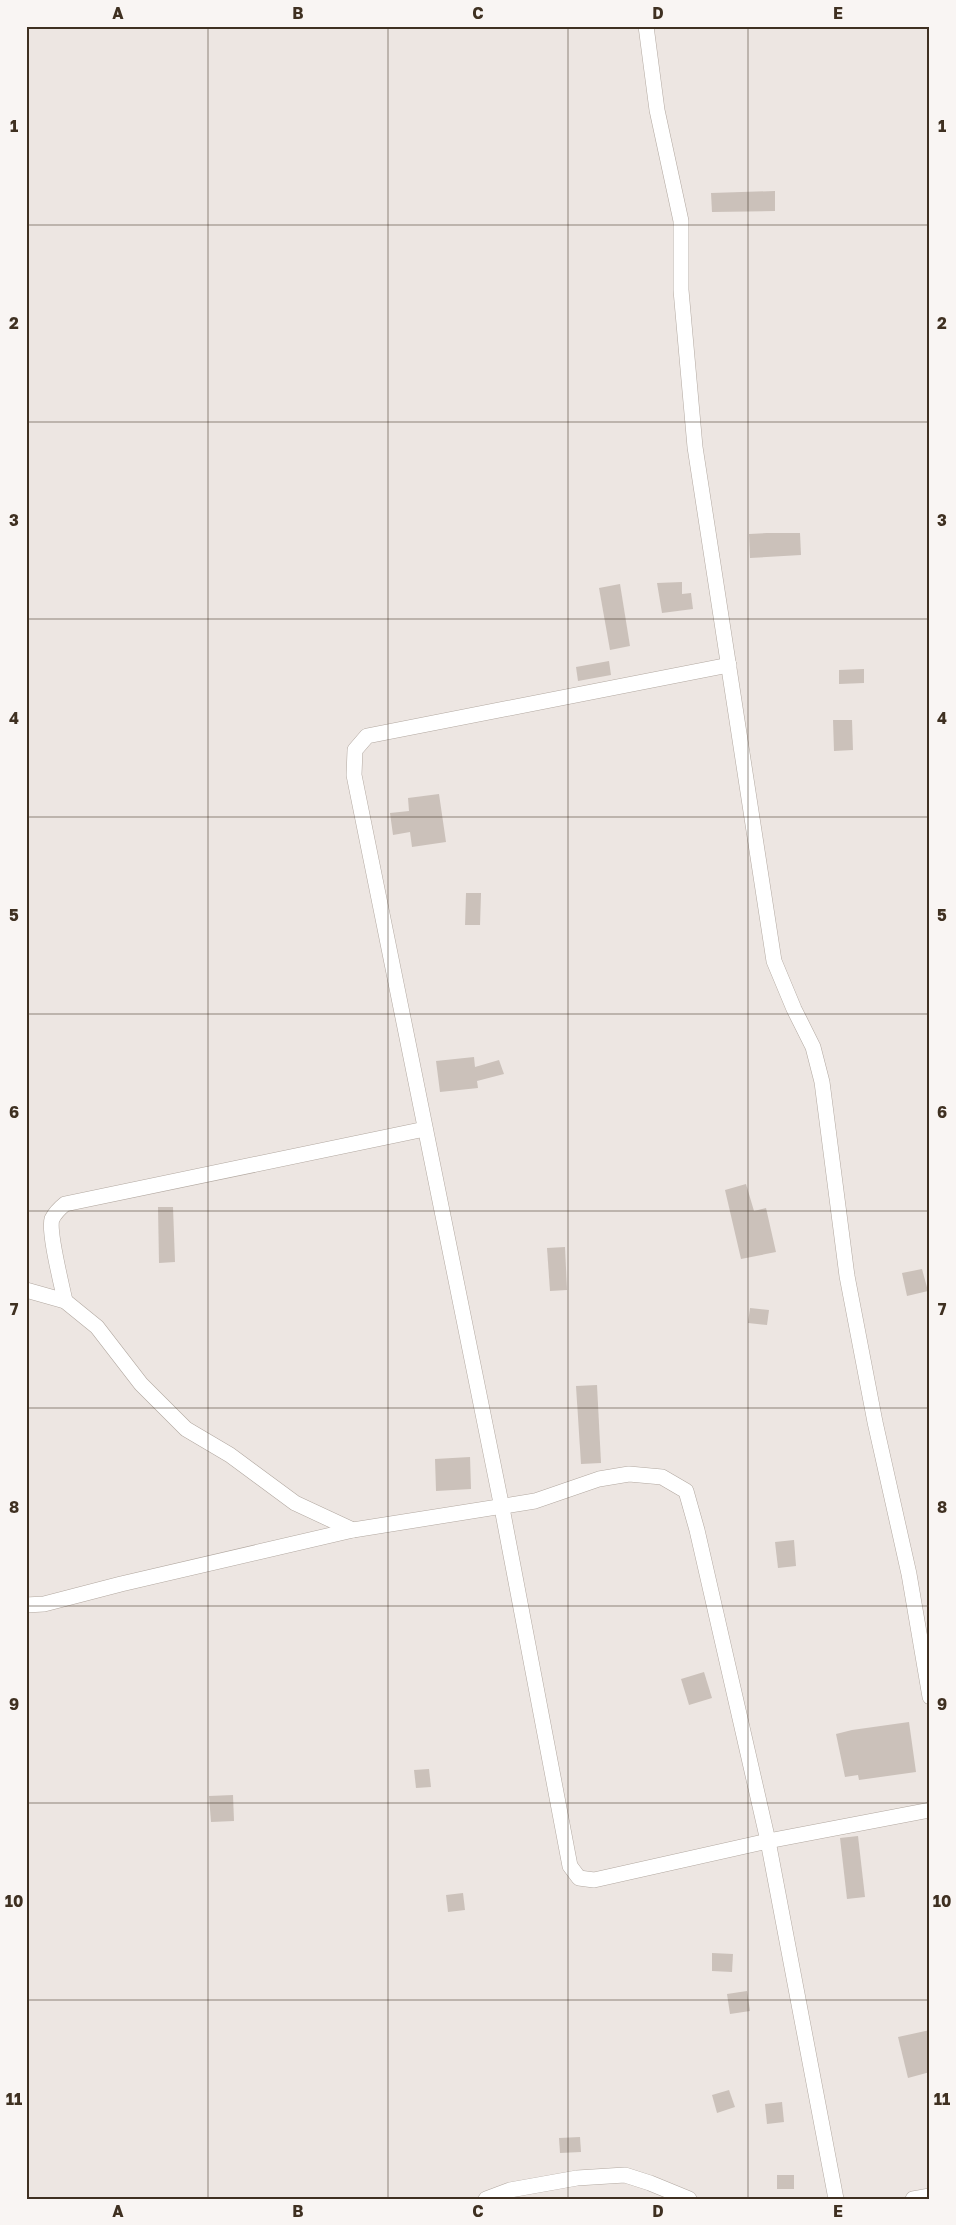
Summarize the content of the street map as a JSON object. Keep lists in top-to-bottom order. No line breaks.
{"grid":{"columns":["A","B","C","D","E"],"rows":["1","2","3","4","5","6","7","8","9","10","11"]}}
